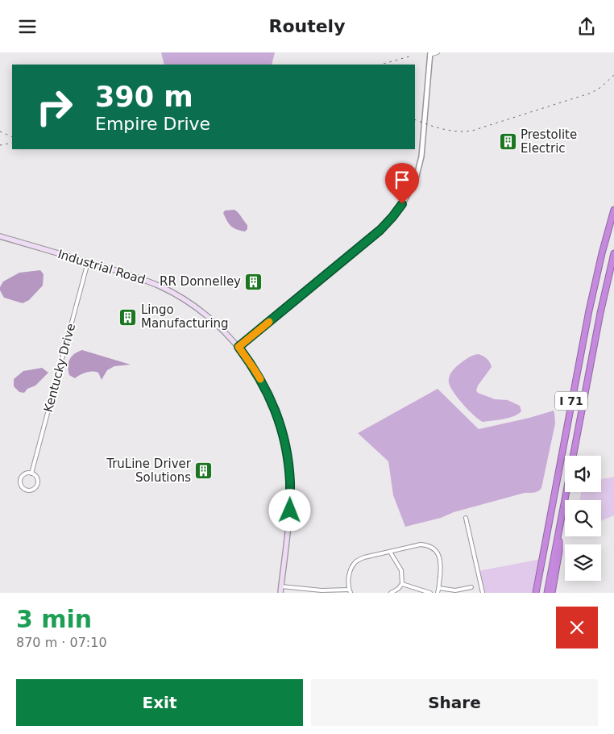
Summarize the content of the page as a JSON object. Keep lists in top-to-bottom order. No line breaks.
{"streets":{"highway":["I 71"],"main road":["Industrial Road"],"street":["Kentucky Drive"]},"crossings":[["Industrial Road","Kentucky Drive"]],"places":{"building":["Prestolite Electric","RR Donnelley","Lingo Manufacturing","TruLine Driver Solutions"]},"page":{"header":"Routely","turn":["390 m","Empire Drive"],"heading":["3 min","870 m · 07:10"],"buttons":["Exit","Share"]}}
